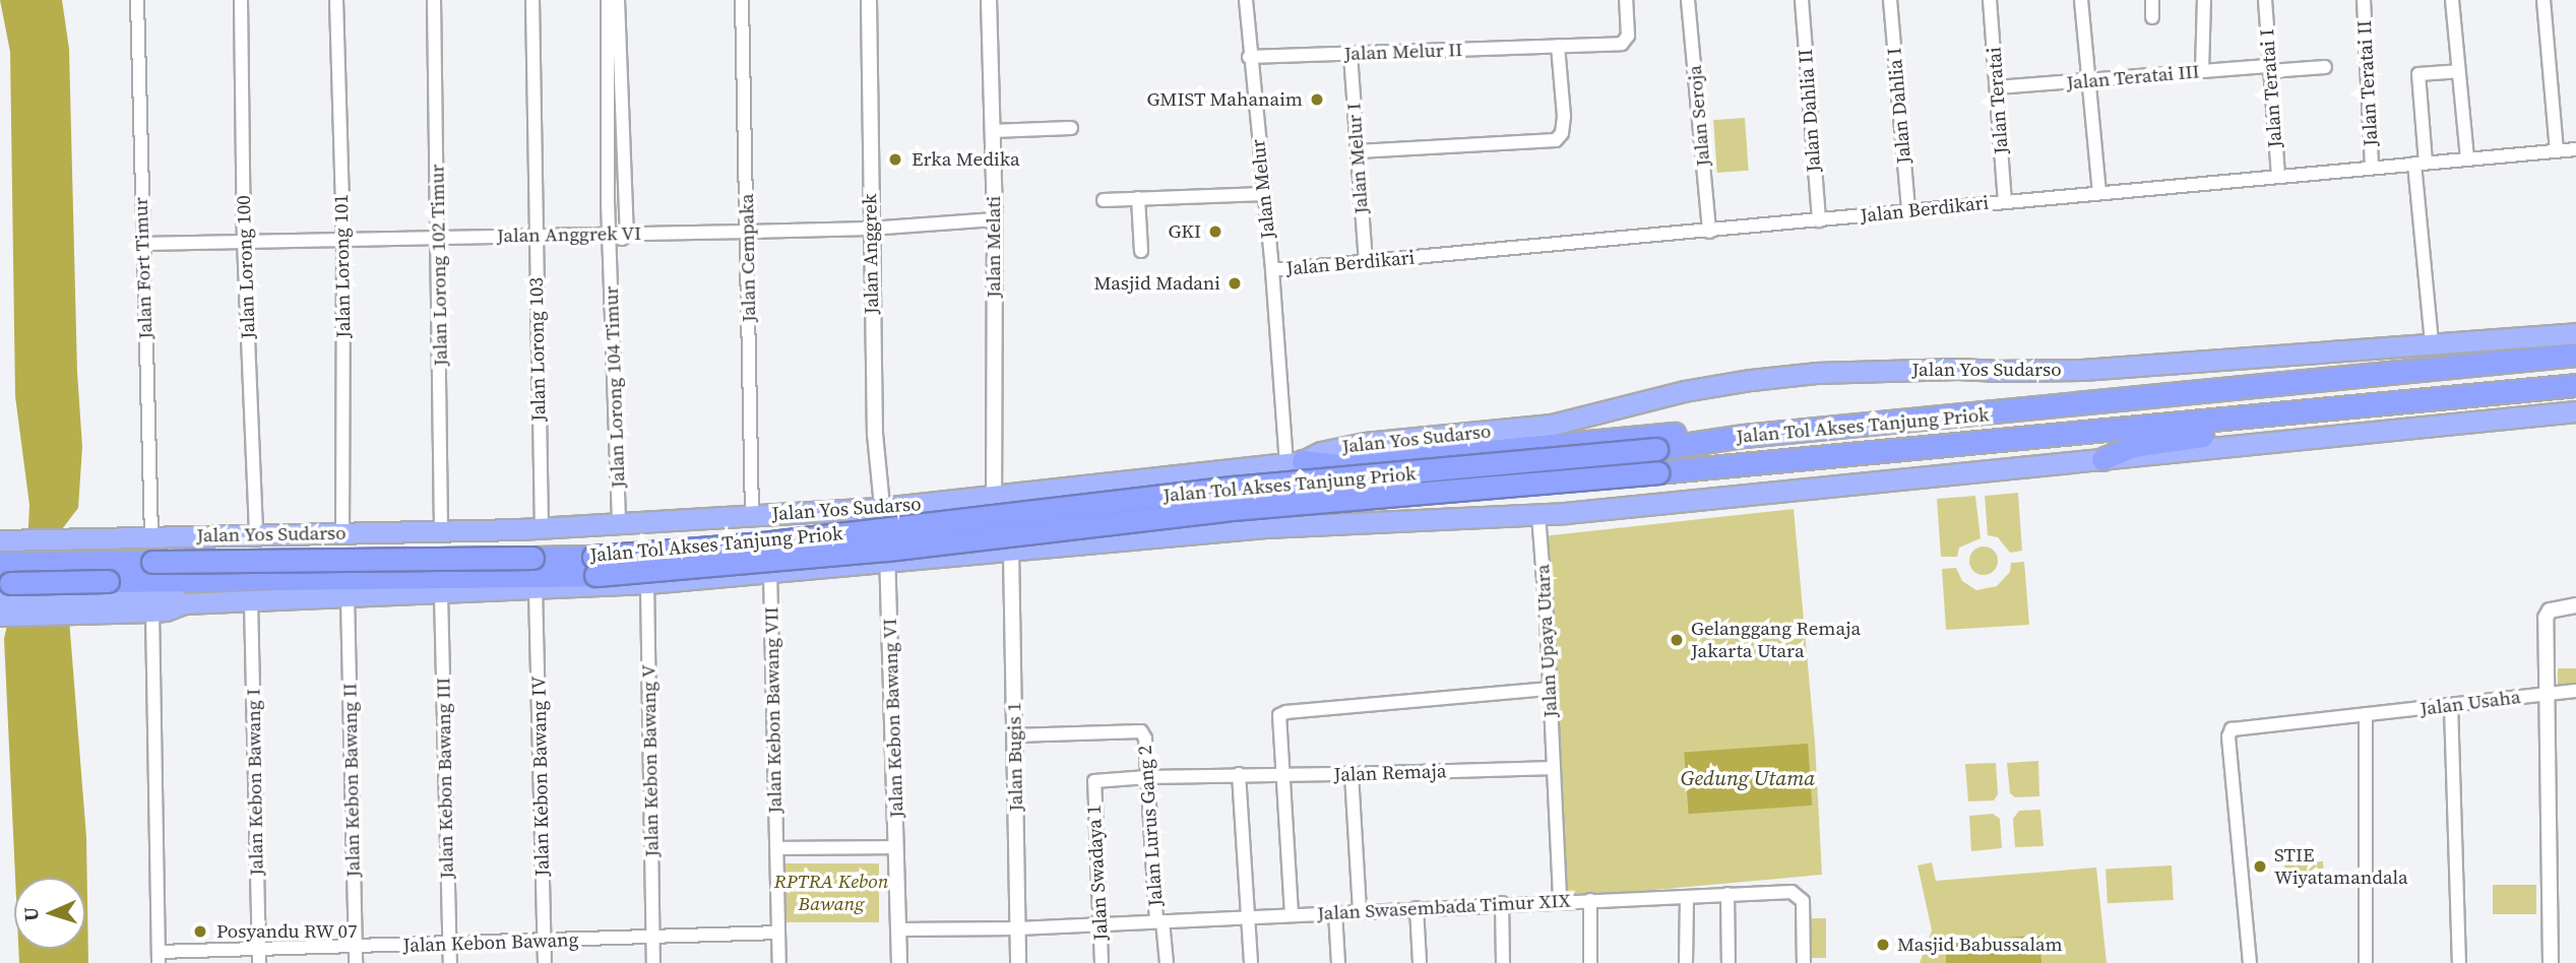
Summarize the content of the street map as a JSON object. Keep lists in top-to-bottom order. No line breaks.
{"streets":{"highway":["Jalan Yos Sudarso","Jalan Tol Akses Tanjung Priok"],"street":["Jalan Melur II","Jalan Teratai III","Jalan Teratai II","Jalan Teratai I","Jalan Teratai","Jalan Dahlia I","Jalan Dahlia II","Jalan Seroja","Jalan Melur I","Jalan Melur","Jalan Berdikari","Jalan Anggrek VI","Jalan Melati","Jalan Anggrek","Jalan Cempaka","Jalan Lorong 102 Timur","Jalan Lorong 101","Jalan Lorong 100","Jalan Fort Timur","Jalan Lorong 103","Jalan Lorong 104 Timur","Jalan Upaya Utara","Jalan Usaha","Jalan Kebon Bawang VII","Jalan Kebon Bawang VI","Jalan Bugis 1","Jalan Kebon Bawang V","Jalan Remaja","Jalan Kebon Bawang IV","Jalan Kebon Bawang III","Jalan Kebon Bawang II","Jalan Kebon Bawang I","Jalan Lurus Gang 2","Jalan Swadaya 1","Jalan Swasembada Timur XIX","Jalan Kebon Bawang"]},"crossings":[["Jalan Melur II","Jalan Melur I"],["Jalan Melur II","Jalan Melur"],["Jalan Teratai III","Jalan Teratai I"],["Jalan Teratai III","Jalan Teratai"],["Jalan Teratai II","Jalan Berdikari"],["Jalan Teratai I","Jalan Berdikari"],["Jalan Teratai","Jalan Berdikari"],["Jalan Dahlia I","Jalan Berdikari"],["Jalan Dahlia II","Jalan Berdikari"],["Jalan Seroja","Jalan Berdikari"],["Jalan Melur I","Jalan Berdikari"],["Jalan Melur","Jalan Berdikari"],["Jalan Melur","Jalan Yos Sudarso"],["Jalan Anggrek VI","Jalan Melati"],["Jalan Anggrek VI","Jalan Anggrek"],["Jalan Anggrek VI","Jalan Cempaka"],["Jalan Anggrek VI","Jalan Lorong 102 Timur"],["Jalan Anggrek VI","Jalan Lorong 101"],["Jalan Anggrek VI","Jalan Lorong 100"],["Jalan Anggrek VI","Jalan Fort Timur"],["Jalan Anggrek VI","Jalan Lorong 103"],["Jalan Anggrek VI","Jalan Lorong 104 Timur"],["Jalan Melati","Jalan Yos Sudarso"],["Jalan Anggrek","Jalan Yos Sudarso"],["Jalan Anggrek","Jalan Kebon Bawang VI"],["Jalan Cempaka","Jalan Yos Sudarso"],["Jalan Lorong 102 Timur","Jalan Yos Sudarso"],["Jalan Lorong 101","Jalan Yos Sudarso"],["Jalan Lorong 100","Jalan Yos Sudarso"],["Jalan Fort Timur","Jalan Yos Sudarso"],["Jalan Lorong 103","Jalan Yos Sudarso"],["Jalan Yos Sudarso","Jalan Lorong 104 Timur"],["Jalan Yos Sudarso","Jalan Kebon Bawang VI"],["Jalan Upaya Utara","Jalan Remaja"],["Jalan Bugis 1","Jalan Lurus Gang 2"],["Jalan Bugis 1","Jalan Swasembada Timur XIX"],["Jalan Kebon Bawang V","Jalan Kebon Bawang"],["Jalan Remaja","Jalan Lurus Gang 2"],["Jalan Remaja","Jalan Swadaya 1"],["Jalan Kebon Bawang IV","Jalan Kebon Bawang"],["Jalan Kebon Bawang III","Jalan Kebon Bawang"],["Jalan Kebon Bawang II","Jalan Kebon Bawang"],["Jalan Kebon Bawang I","Jalan Kebon Bawang"],["Jalan Lurus Gang 2","Jalan Swasembada Timur XIX"],["Jalan Swadaya 1","Jalan Swasembada Timur XIX"]],"water":["Gedung Utama"],"parks":["RPTRA Kebon Bawang"],"places":["GMIST Mahanaim","Erka Medika","GKI","Masjid Madani","Gelanggang Remaja Jakarta Utara","STIE Wiyatamandala","Posyandu RW 07","Masjid Babussalam"],"north":"left"}
